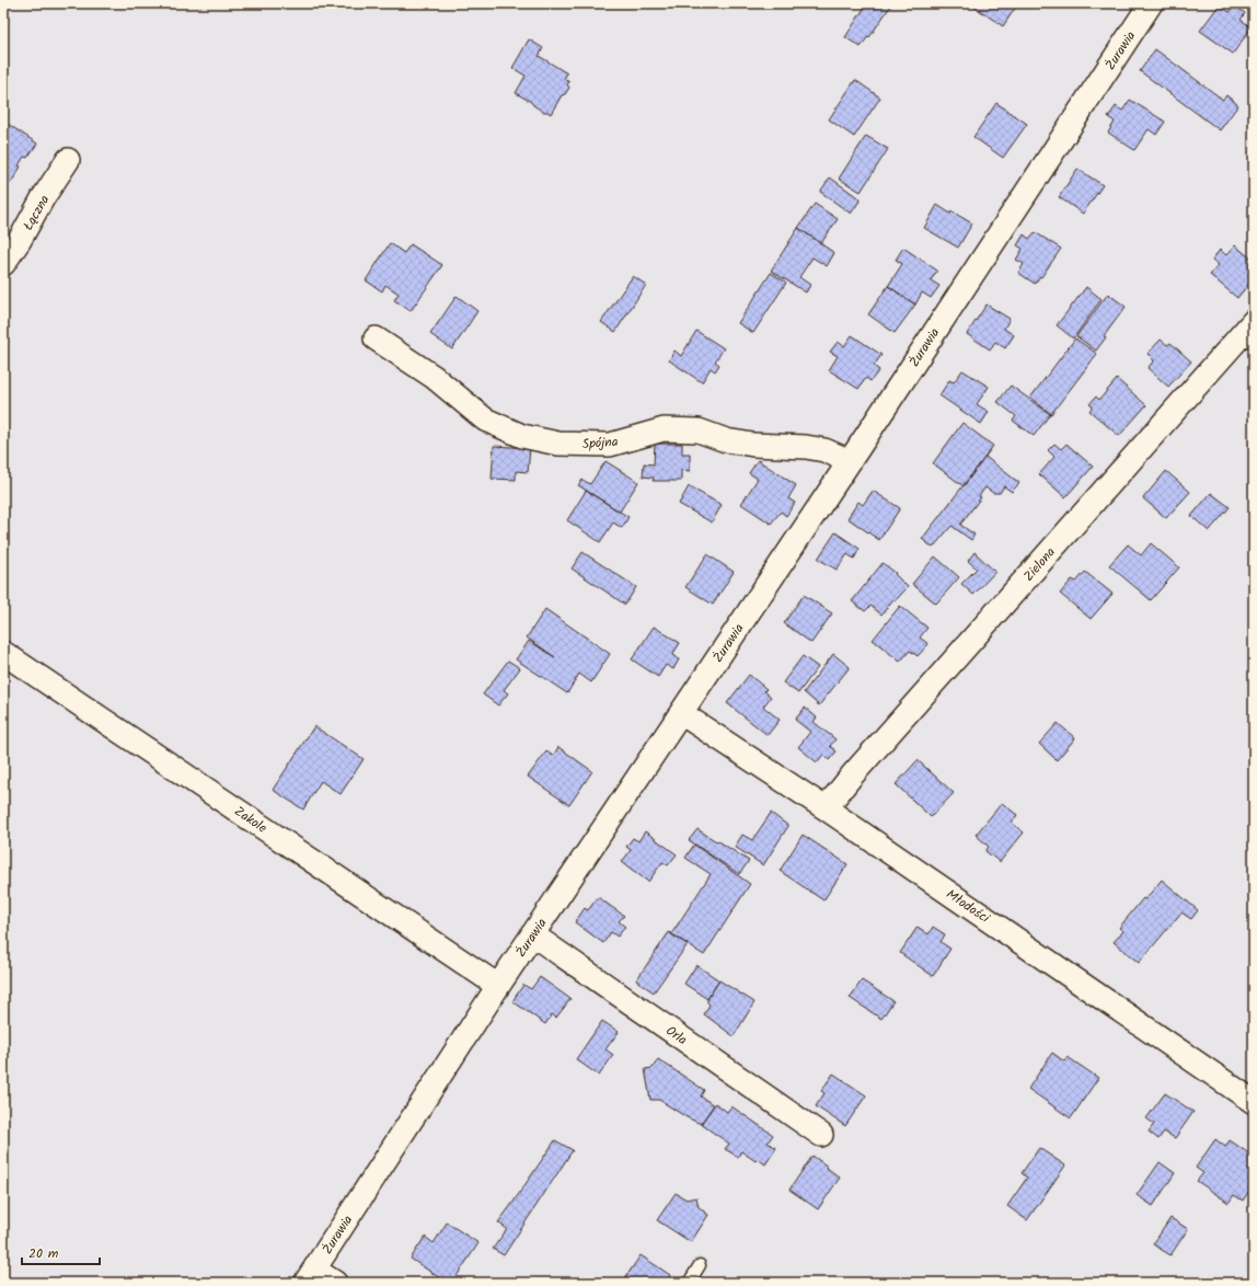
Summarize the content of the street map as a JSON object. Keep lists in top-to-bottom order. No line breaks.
{"streets":{"street":["Żurawia","Łączna","Spójna","Zielona","Zakole","Młodości","Orla"]},"crossings":[["Żurawia","Spójna"],["Żurawia","Zakole"],["Żurawia","Młodości"],["Żurawia","Orla"],["Zielona","Młodości"]],"scale_bar":"20 m"}
